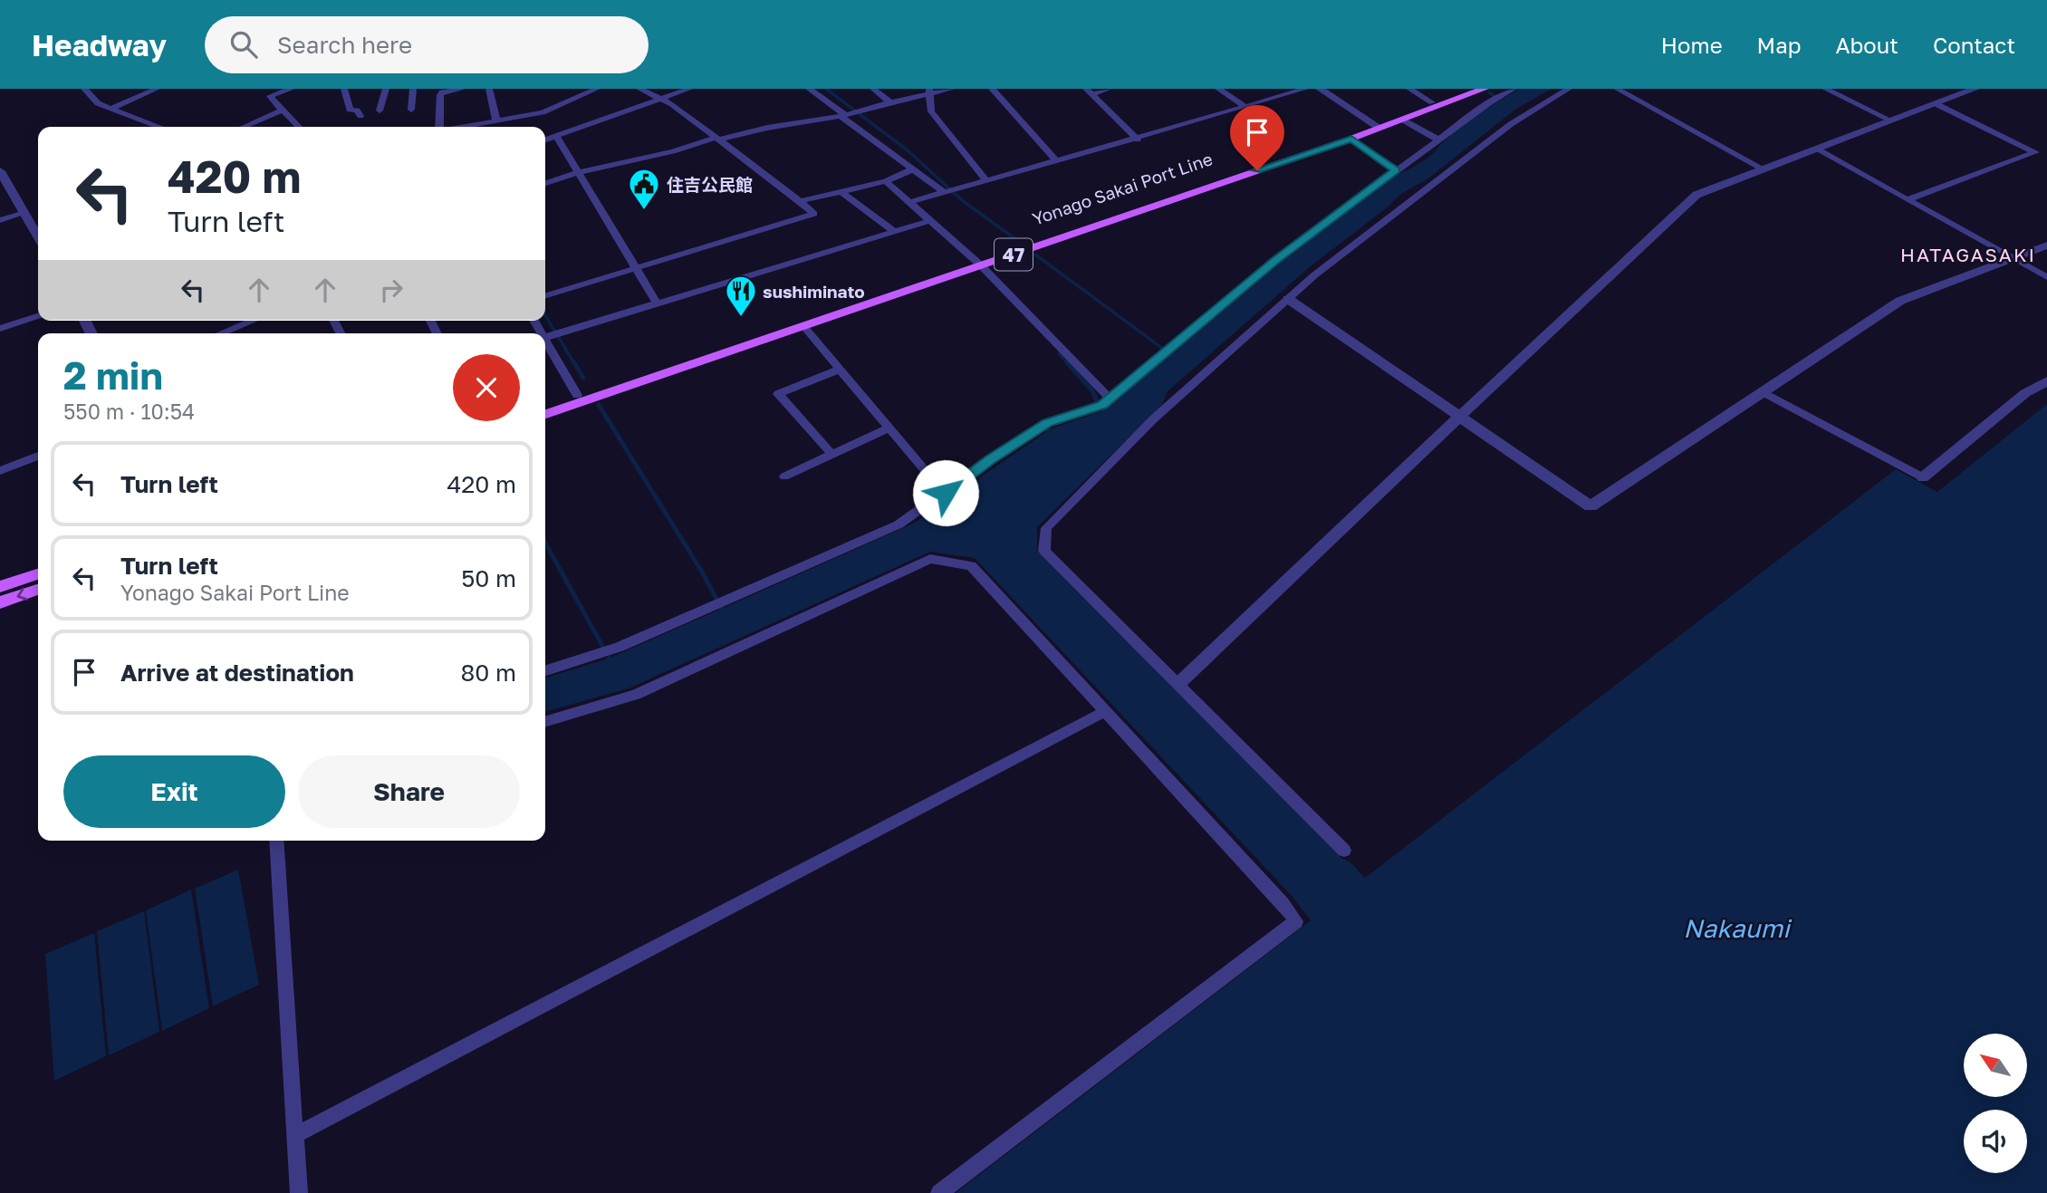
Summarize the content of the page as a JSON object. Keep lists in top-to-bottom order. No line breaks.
{"streets":{"main road":["Yonago Sakai Port Line","47"]},"districts":["HATAGASAKI"],"water":["Nakaumi"],"places":{"public building":["住吉公民館"],"restaurant":["sushiminato"]},"north":"top left","page":{"header":"Headway","search":"Search here","nav":["Home","Map","About","Contact"],"turn":["420 m","Turn left"],"heading":["2 min","550 m · 10:54"],"list":[{"name":"Turn left","value":"420 m"},{"name":"Turn left","note":"Yonago Sakai Port Line","value":"50 m"},{"name":"Arrive at destination","value":"80 m"}],"buttons":["Exit","Share"]}}
